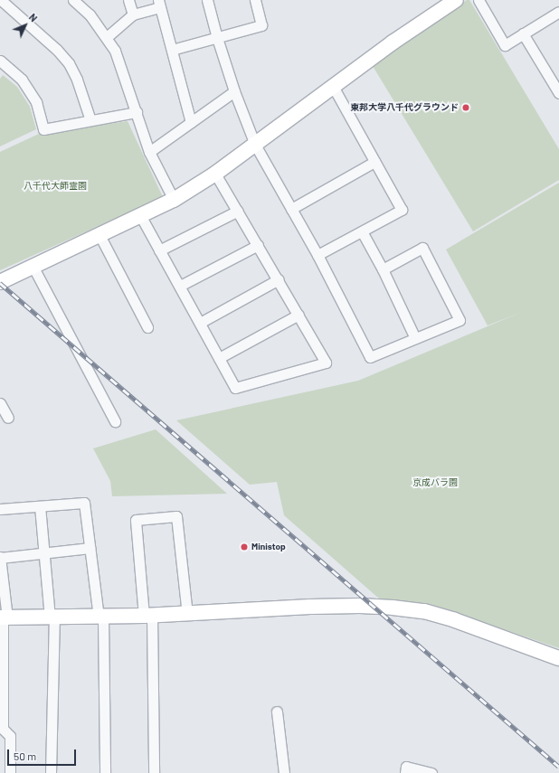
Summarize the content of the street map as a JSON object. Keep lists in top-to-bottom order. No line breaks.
{"parks":["八千代大師霊園","京成バラ園"],"places":["東邦大学八千代グラウンド","Ministop"],"scale_bar":"50 m","north":"top right"}
